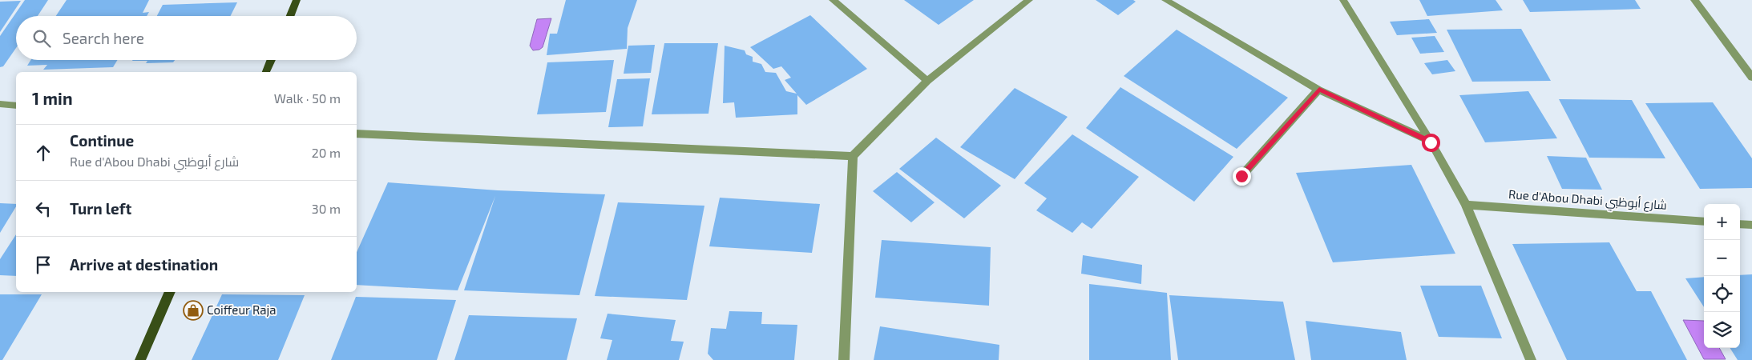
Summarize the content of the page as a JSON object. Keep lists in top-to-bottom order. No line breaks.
{"streets":{"street":["Rue d'Abou Dhabi شارع أبوظبي"]},"places":{"shop":["Coiffeur Raja"]},"page":{"search":"Search here","heading":["1 min","Walk · 50 m"],"list":[["Continue","Rue d'Abou Dhabi شارع أبوظبي","20 m"],["Turn left","30 m"],"Arrive at destination"],"map_buttons":["+","−"]}}
